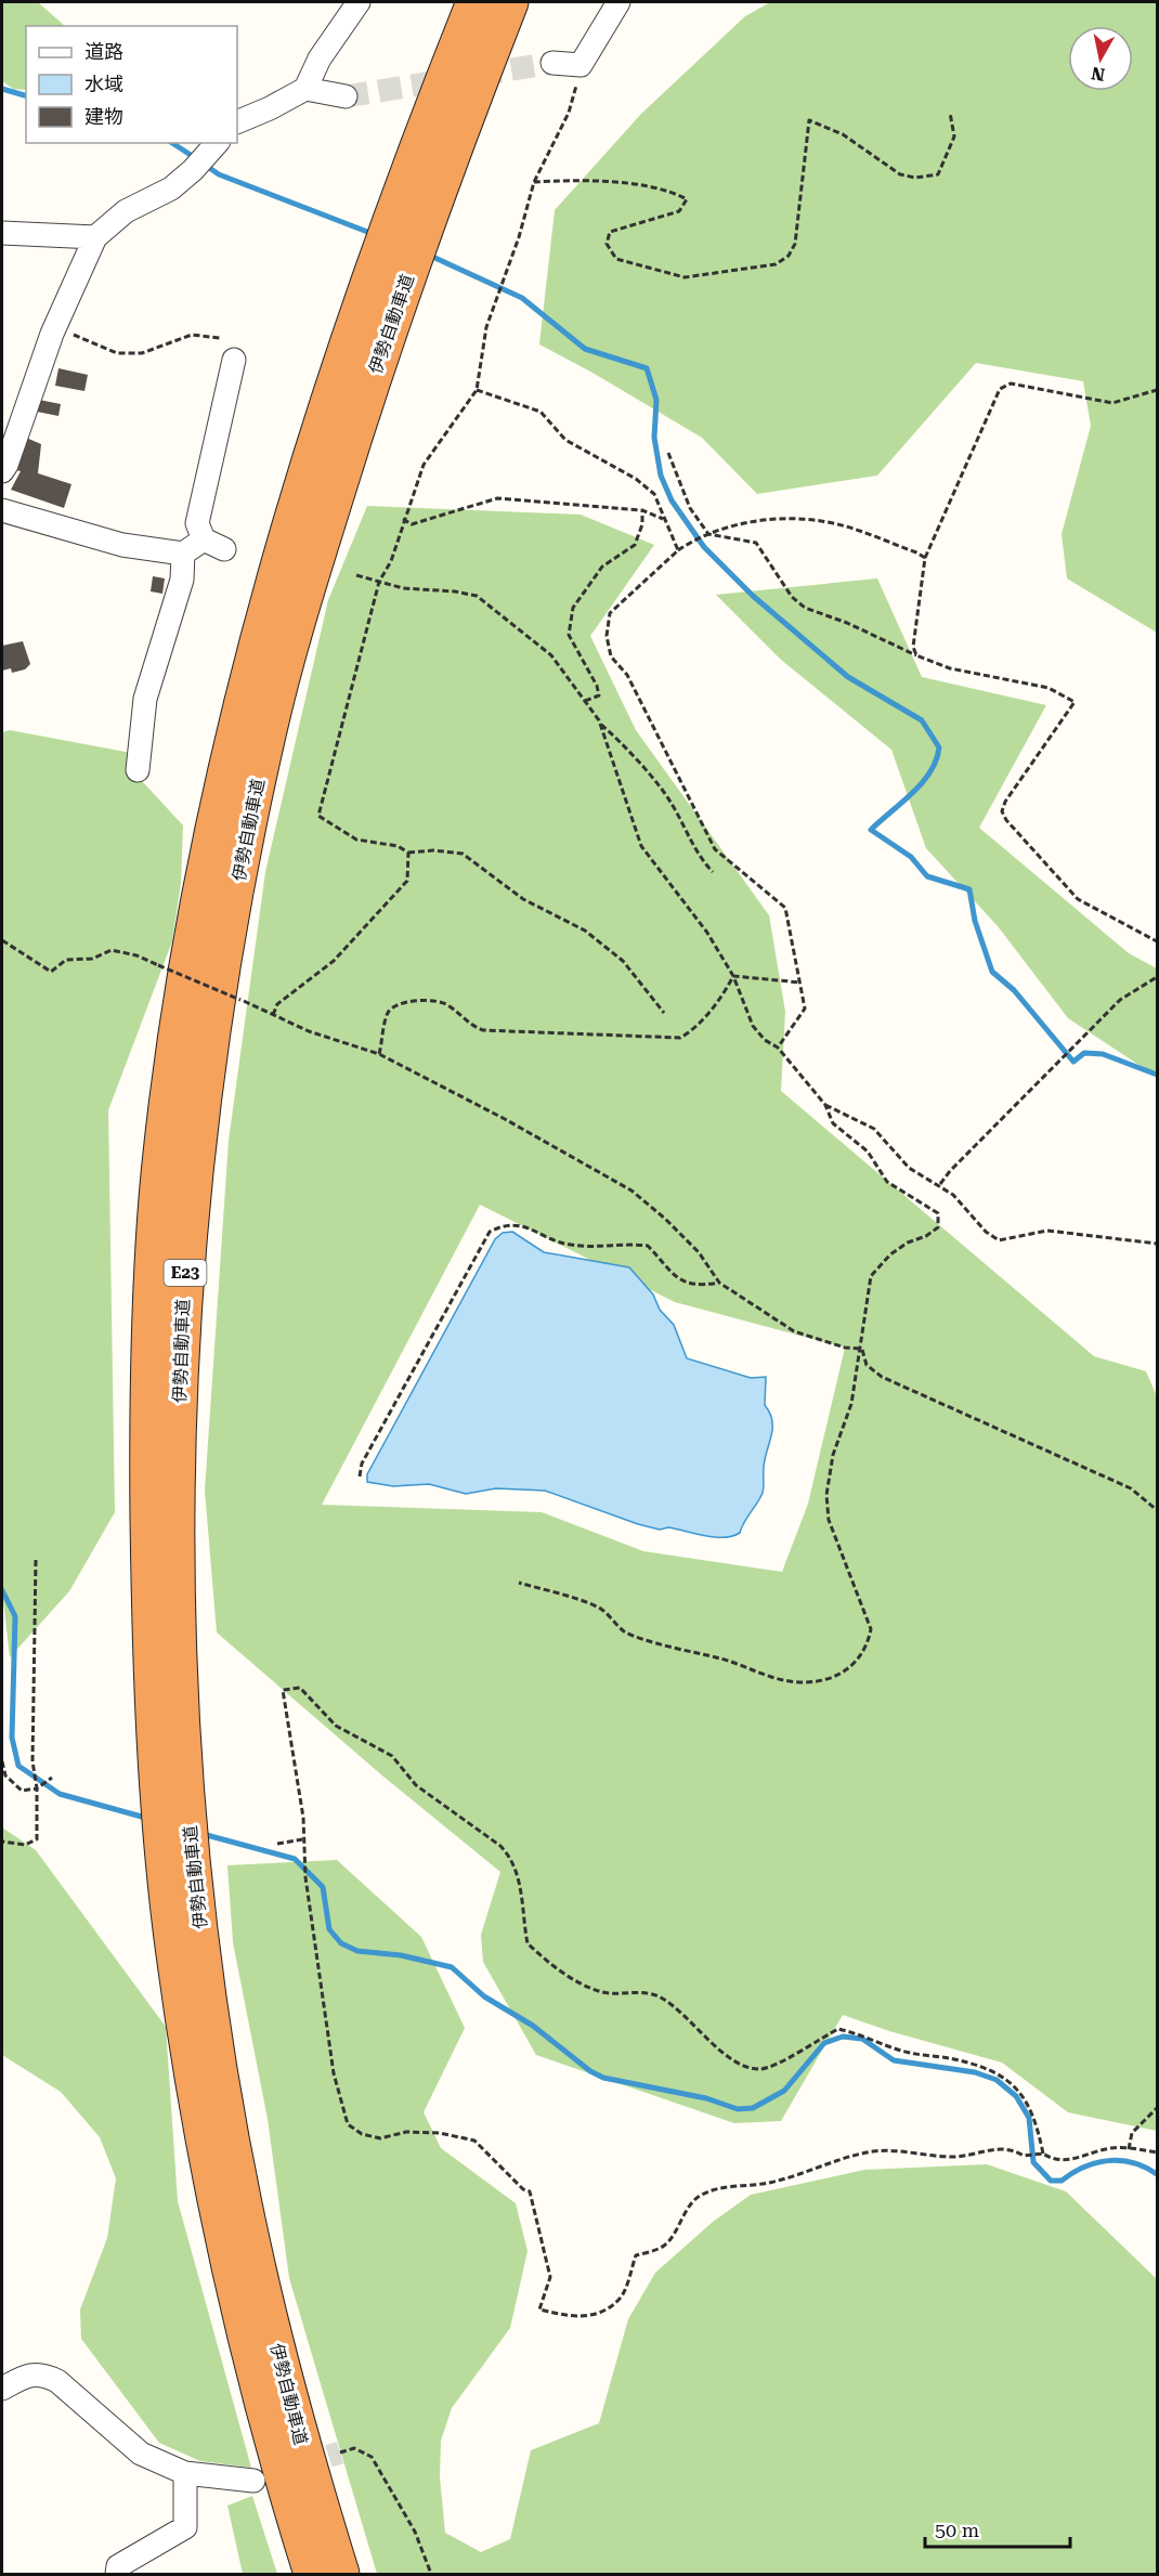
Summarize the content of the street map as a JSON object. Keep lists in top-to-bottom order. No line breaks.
{"streets":{"highway":["伊勢自動車道","E23"]},"legend":["道路","水域","建物"],"scale_bar":"50 m","north":"bottom"}
